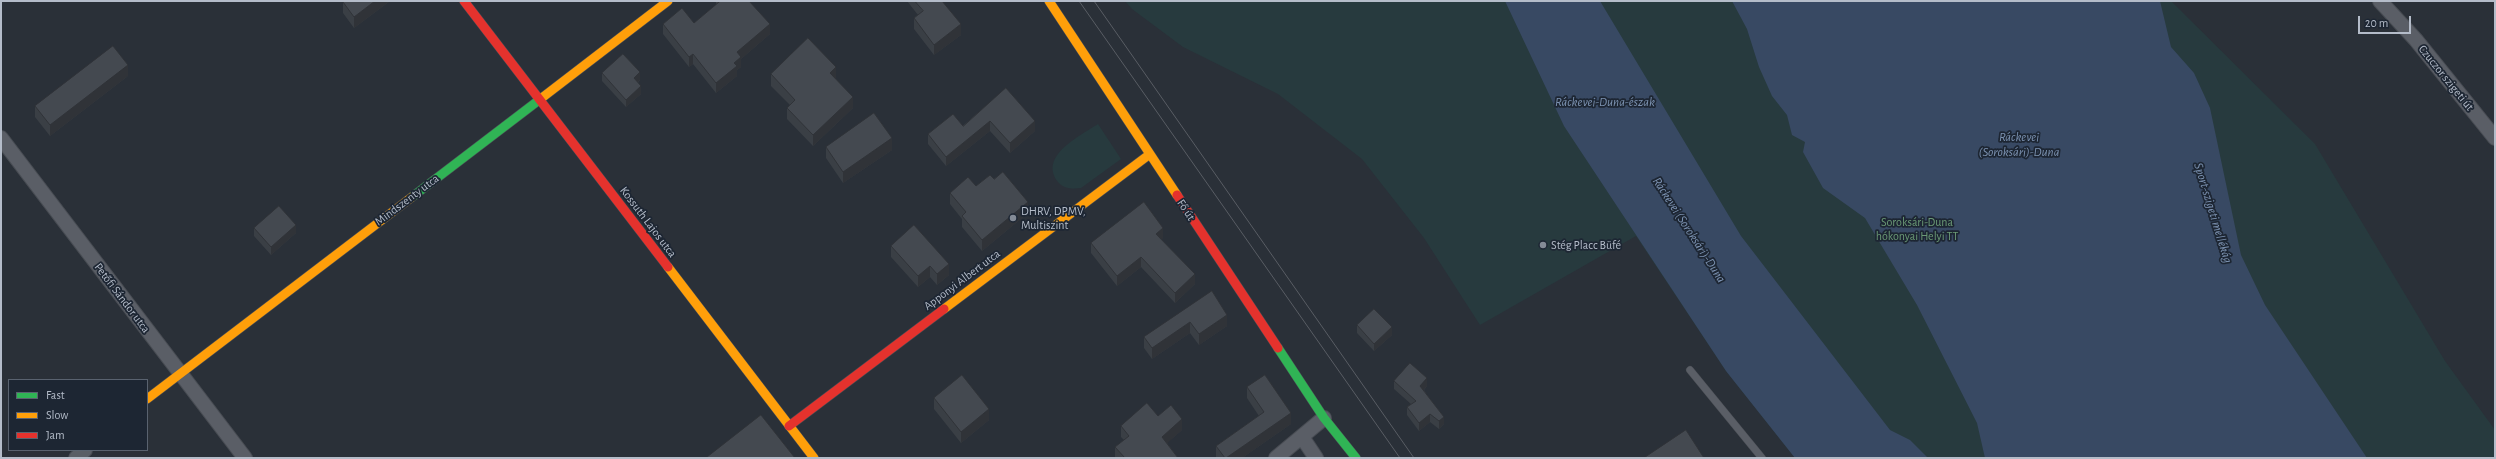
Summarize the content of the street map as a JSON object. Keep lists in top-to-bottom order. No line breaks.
{"streets":{"street":["Czuczor szigeti út","Mindszenty utca","Fő út","Kossuth Lajos utca","Apponyi Albert utca","Petőfi Sándor utca"]},"crossings":[["Mindszenty utca","Kossuth Lajos utca"],["Mindszenty utca","Petőfi Sándor utca"],["Fő út","Apponyi Albert utca"],["Kossuth Lajos utca","Apponyi Albert utca"]],"water":["Ráckevei-Duna-észak","Ráckevei (Soroksári)-Duna","Sport-szigeti mellékág"],"parks":["Soroksári-Duna hókonyai Helyi TT"],"places":["DHRV, DPMV, Multiszint","Stég Placc Büfé"],"legend":["Fast","Slow","Jam"],"scale_bar":"20 m"}
